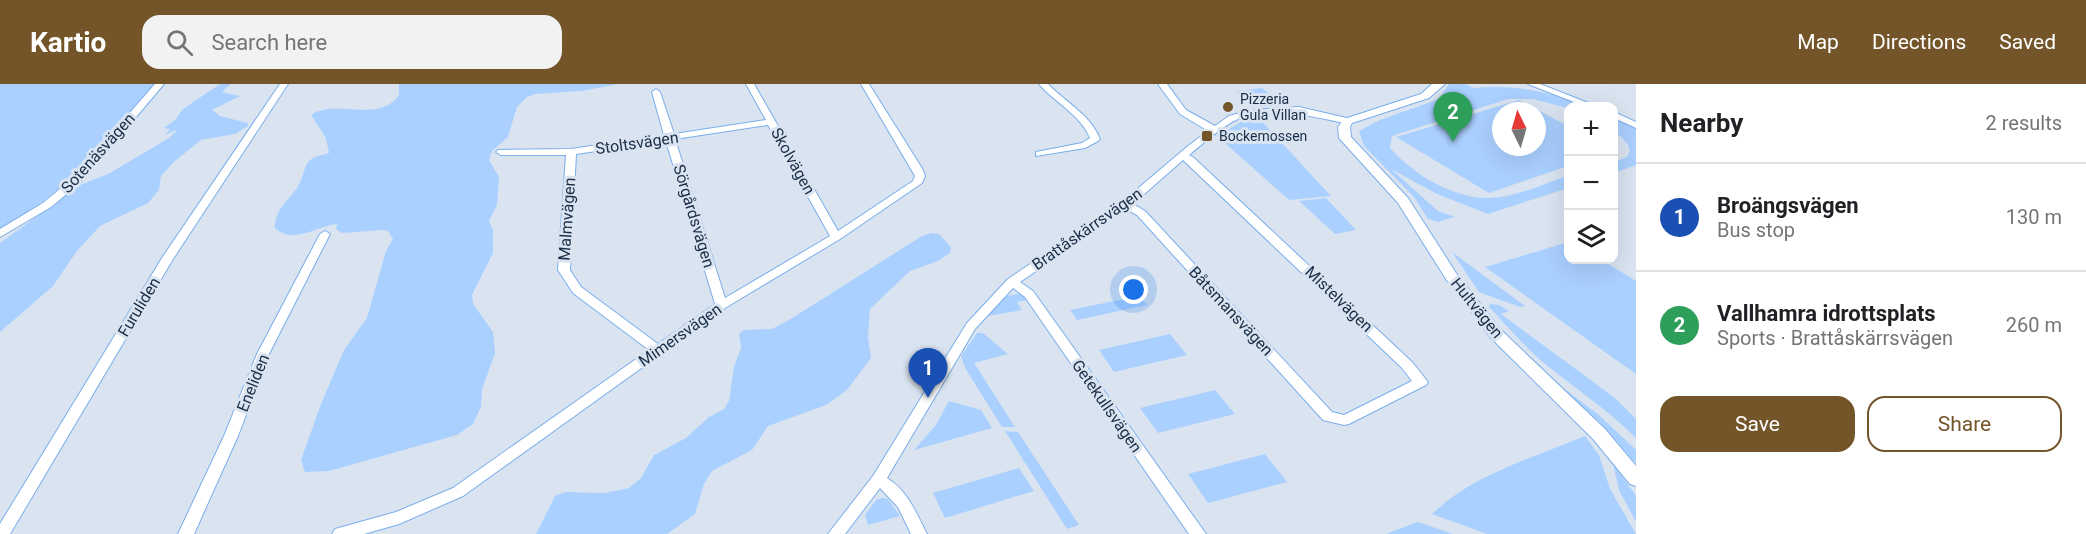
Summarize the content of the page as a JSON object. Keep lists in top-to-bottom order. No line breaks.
{"streets":{"street":["Stoltsvägen","Sotenäsvägen","Skolvägen","Sörgårdsvägen","Malmvägen","Brattåskärrsvägen","Mistelvägen","Furuliden","Hultvägen","Båtsmansvägen","Mimersvägen","Eneliden","Getekullsvägen"]},"crossings":[["Stoltsvägen","Skolvägen"],["Stoltsvägen","Sörgårdsvägen"],["Stoltsvägen","Malmvägen"],["Skolvägen","Mimersvägen"],["Sörgårdsvägen","Mimersvägen"],["Malmvägen","Mimersvägen"],["Brattåskärrsvägen","Mistelvägen"],["Brattåskärrsvägen","Hultvägen"],["Brattåskärrsvägen","Båtsmansvägen"],["Brattåskärrsvägen","Getekullsvägen"],["Mistelvägen","Båtsmansvägen"]],"places":{"other":["Pizzeria Gula Villan"],"transit":["Bockemossen"]},"north":"top","page":{"header":"Kartio","search":"Search here","nav":["Map","Directions","Saved"],"heading":["Nearby","2 results"],"pins":["2","1"],"map_buttons":["+","−"],"list":[{"mark":"1","name":"Broängsvägen","note":"Bus stop","value":"130 m"},{"mark":"2","name":"Vallhamra idrottsplats","note":"Sports · Brattåskärrsvägen","value":"260 m"}],"buttons":["Save","Share"]}}
